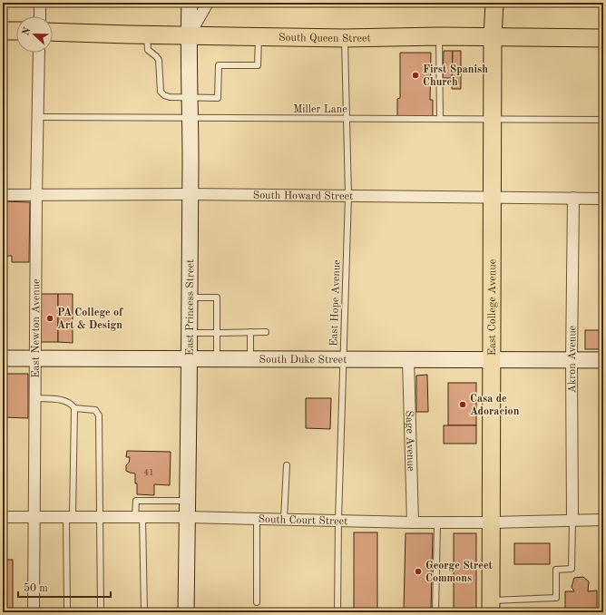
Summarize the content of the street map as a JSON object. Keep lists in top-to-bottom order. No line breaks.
{"streets":{"main road":["South Queen Street","East College Avenue"],"street":["South Howard Street","East Princess Street","East Newton Avenue","South Duke Street","Akron Avenue","Sage Avenue","South Court Street"],"lane":["Miller Lane","East Hope Avenue"]},"crossings":[["South Queen Street","East Hope Avenue"],["South Queen Street","East Princess Street"],["South Queen Street","East College Avenue"],["Miller Lane","East Hope Avenue"],["Miller Lane","East Princess Street"],["Miller Lane","East College Avenue"],["Miller Lane","East Newton Avenue"],["South Howard Street","East Hope Avenue"],["South Howard Street","East Princess Street"],["South Howard Street","East College Avenue"],["South Howard Street","East Newton Avenue"],["South Howard Street","Akron Avenue"],["East Hope Avenue","South Duke Street"],["East Hope Avenue","South Court Street"],["East Princess Street","South Duke Street"],["East Princess Street","South Court Street"],["East College Avenue","South Duke Street"],["East College Avenue","South Court Street"],["East Newton Avenue","South Duke Street"],["East Newton Avenue","South Court Street"],["South Duke Street","Akron Avenue"],["South Duke Street","Sage Avenue"],["Akron Avenue","South Court Street"],["Sage Avenue","South Court Street"]],"places":["First Spanish Church","PA College of Art & Design","Casa de Adoracion","George Street Commons"],"house_numbers":["41"],"scale_bar":"50 m","north":"left"}
